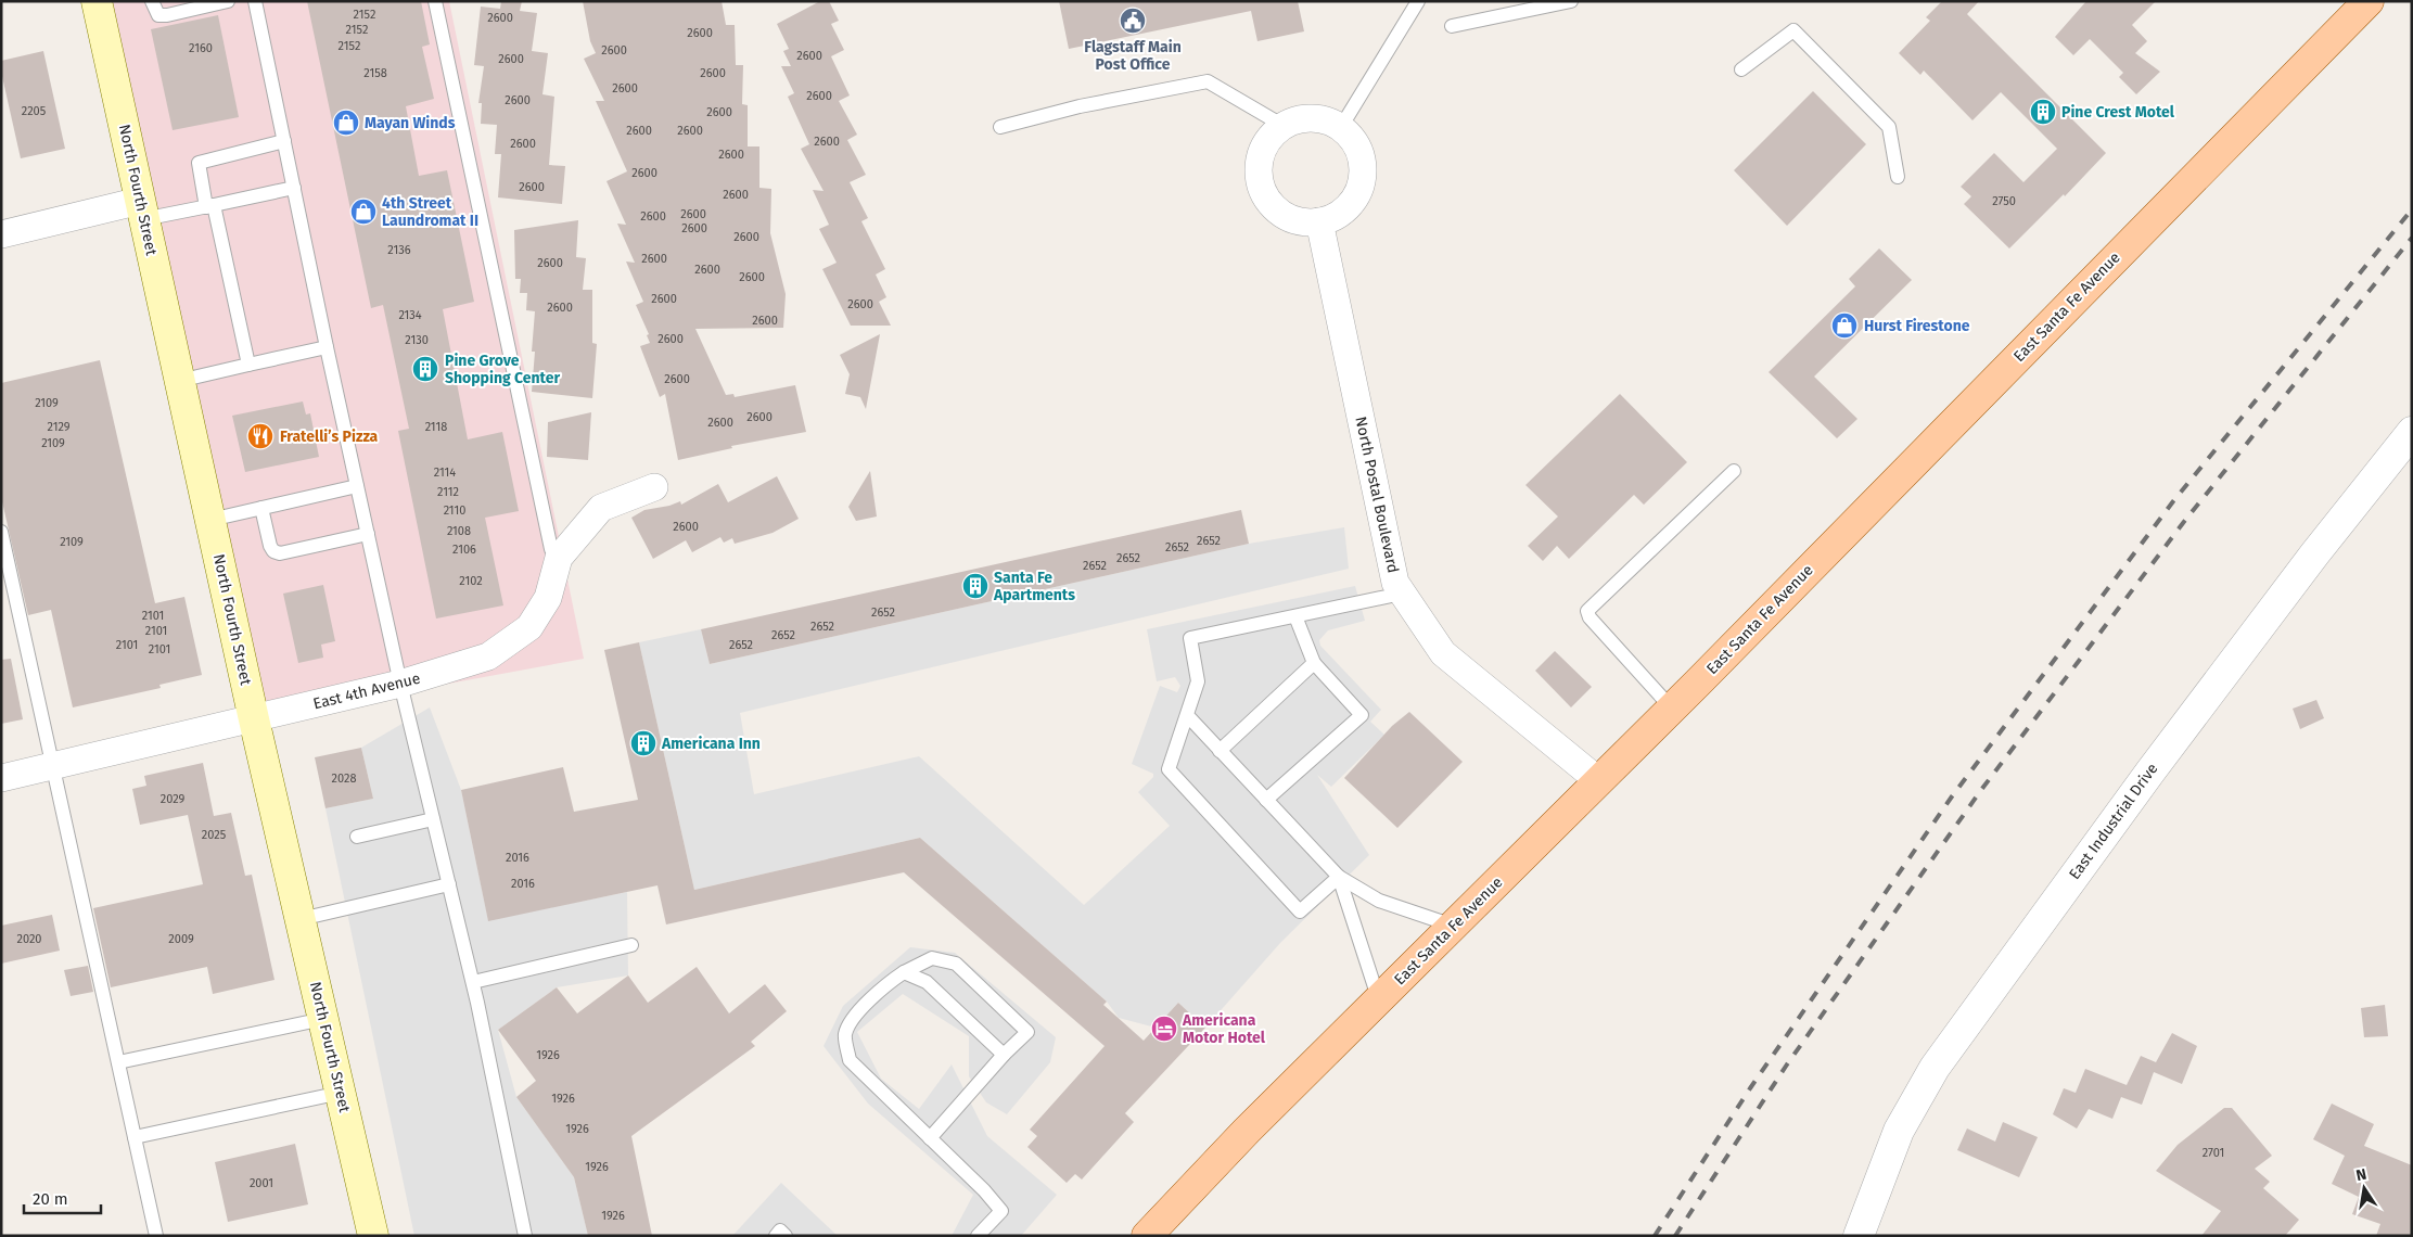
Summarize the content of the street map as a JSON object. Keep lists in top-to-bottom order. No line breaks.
{"streets":{"main road":["North Fourth Street","East Santa Fe Avenue"],"street":["North Postal Boulevard","East 4th Avenue","East Industrial Drive"]},"crossings":[["North Fourth Street","East 4th Avenue"],["East Santa Fe Avenue","North Postal Boulevard"]],"places":{"public building":["Flagstaff Main Post Office"],"building":["Pine Crest Motel","Pine Grove Shopping Center","Santa Fe Apartments","Americana Inn"],"shop":["Mayan Winds","4th Street Laundromat II","Hurst Firestone"],"restaurant":["Fratelli’s Pizza"],"hotel":["Americana Motor Hotel"]},"house_numbers":["2152","2600","2152","2600","2152","2160","2600","2600","2600","2158","2600","2600","2600","2600","2205","2600","2600","2600","2600","2600","2600","2600","2600","2600","2750","2600","2600","2600","2600","2136","2600","2600","2600","2600","2600","2600","2600","2134","2600","2600","2130","2600","2109","2600","2600","2129","2118","2109","2114","2112","2110","2600","2108","2652","2109","2652","2106","2652","2652","2102","2652","2101","2652","2101","2652","2101","2652","2101","2028","2029","2025","2016","2016","2020","2009","1926","1926","1926","2701","1926","2001","1926"],"scale_bar":"20 m","north":"top"}
